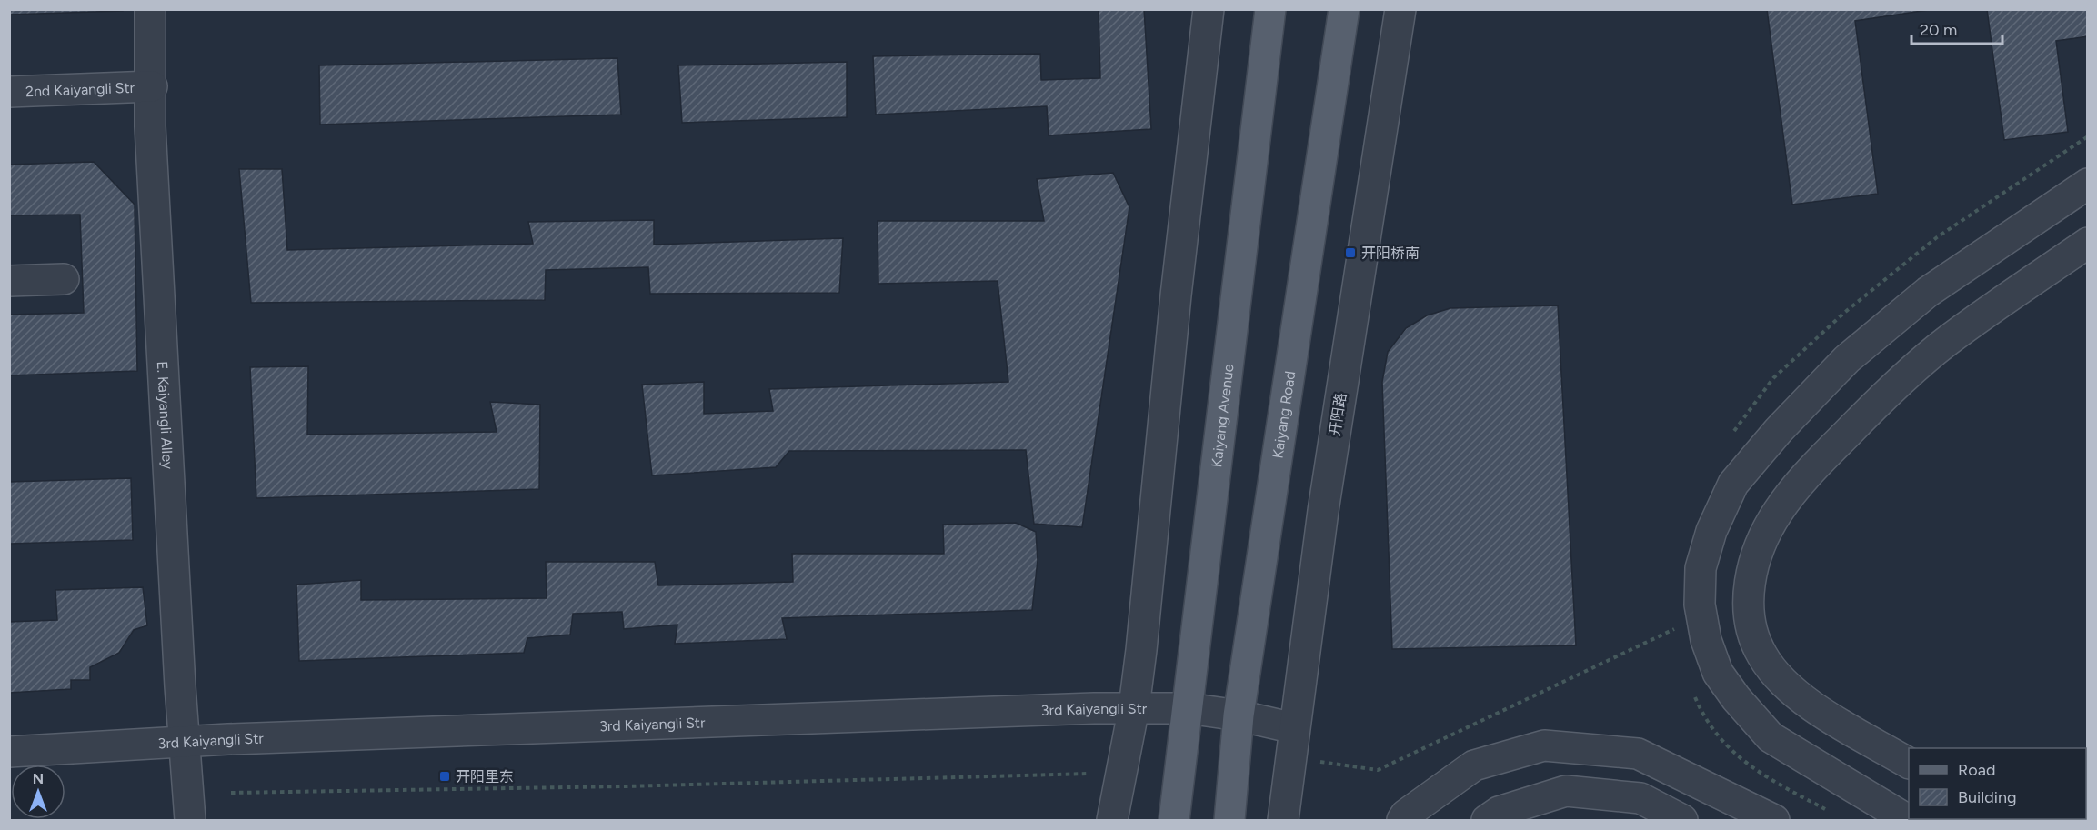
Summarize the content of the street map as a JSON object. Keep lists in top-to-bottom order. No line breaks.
{"streets":{"main road":["Kaiyang Road","Kaiyang Avenue"],"street":["2nd Kaiyangli Str","开阳路","E. Kaiyangli Alley","3rd Kaiyangli Str"]},"crossings":[["2nd Kaiyangli Str","E. Kaiyangli Alley"],["Kaiyang Road","3rd Kaiyangli Str"],["开阳路","3rd Kaiyangli Str"],["E. Kaiyangli Alley","3rd Kaiyangli Str"],["Kaiyang Avenue","3rd Kaiyangli Str"]],"places":{"transit":["开阳桥南","开阳里东"]},"legend":["Road","Building"],"scale_bar":"20 m","north":"top"}
